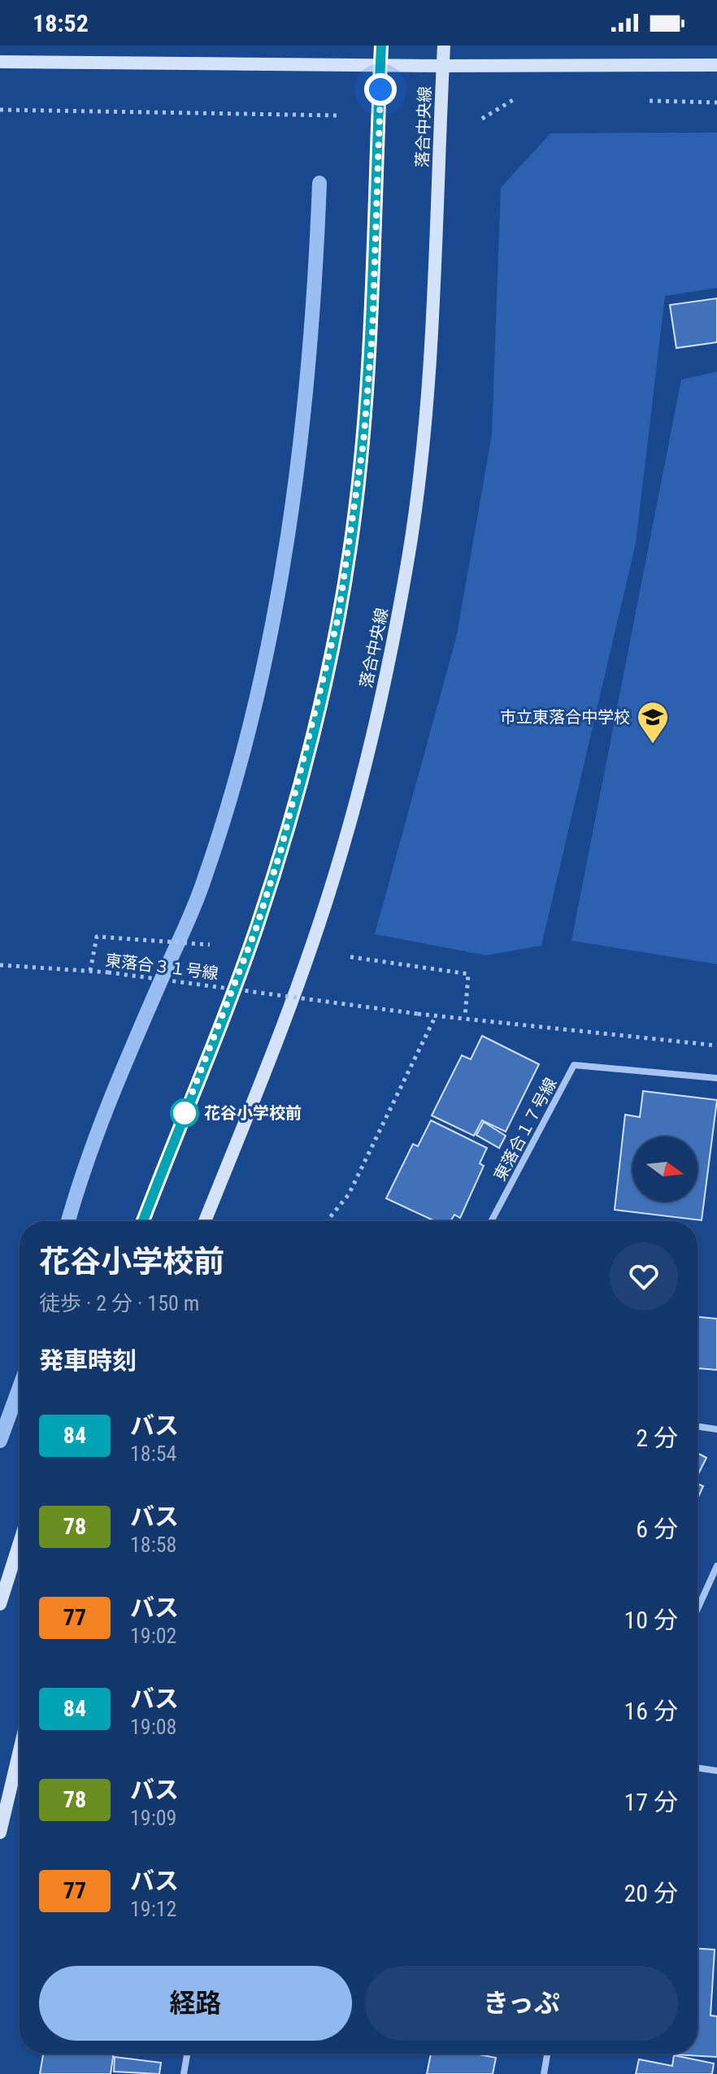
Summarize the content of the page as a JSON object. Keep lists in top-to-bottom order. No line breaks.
{"streets":{"street":["落合中央線","東落合１７号線"],"path":["東落合３１号線"]},"places":{"school or university":["市立東落合中学校"],"other":["花谷小学校前"]},"lines":["bus line 84"],"north":"right","page":{"status":"18:52","heading":[["花谷小学校前","徒歩 · 2 分 · 150 m"],"発車時刻"],"list":[{"mark":"84","name":"バス","note":"18:54","value":"2 分"},{"mark":"78","name":"バス","note":"18:58","value":"6 分"},{"mark":"77","name":"バス","note":"19:02","value":"10 分"},{"mark":"84","name":"バス","note":"19:08","value":"16 分"},{"mark":"78","name":"バス","note":"19:09","value":"17 分"},{"mark":"77","name":"バス","note":"19:12","value":"20 分"}],"buttons":["経路","きっぷ"]}}
